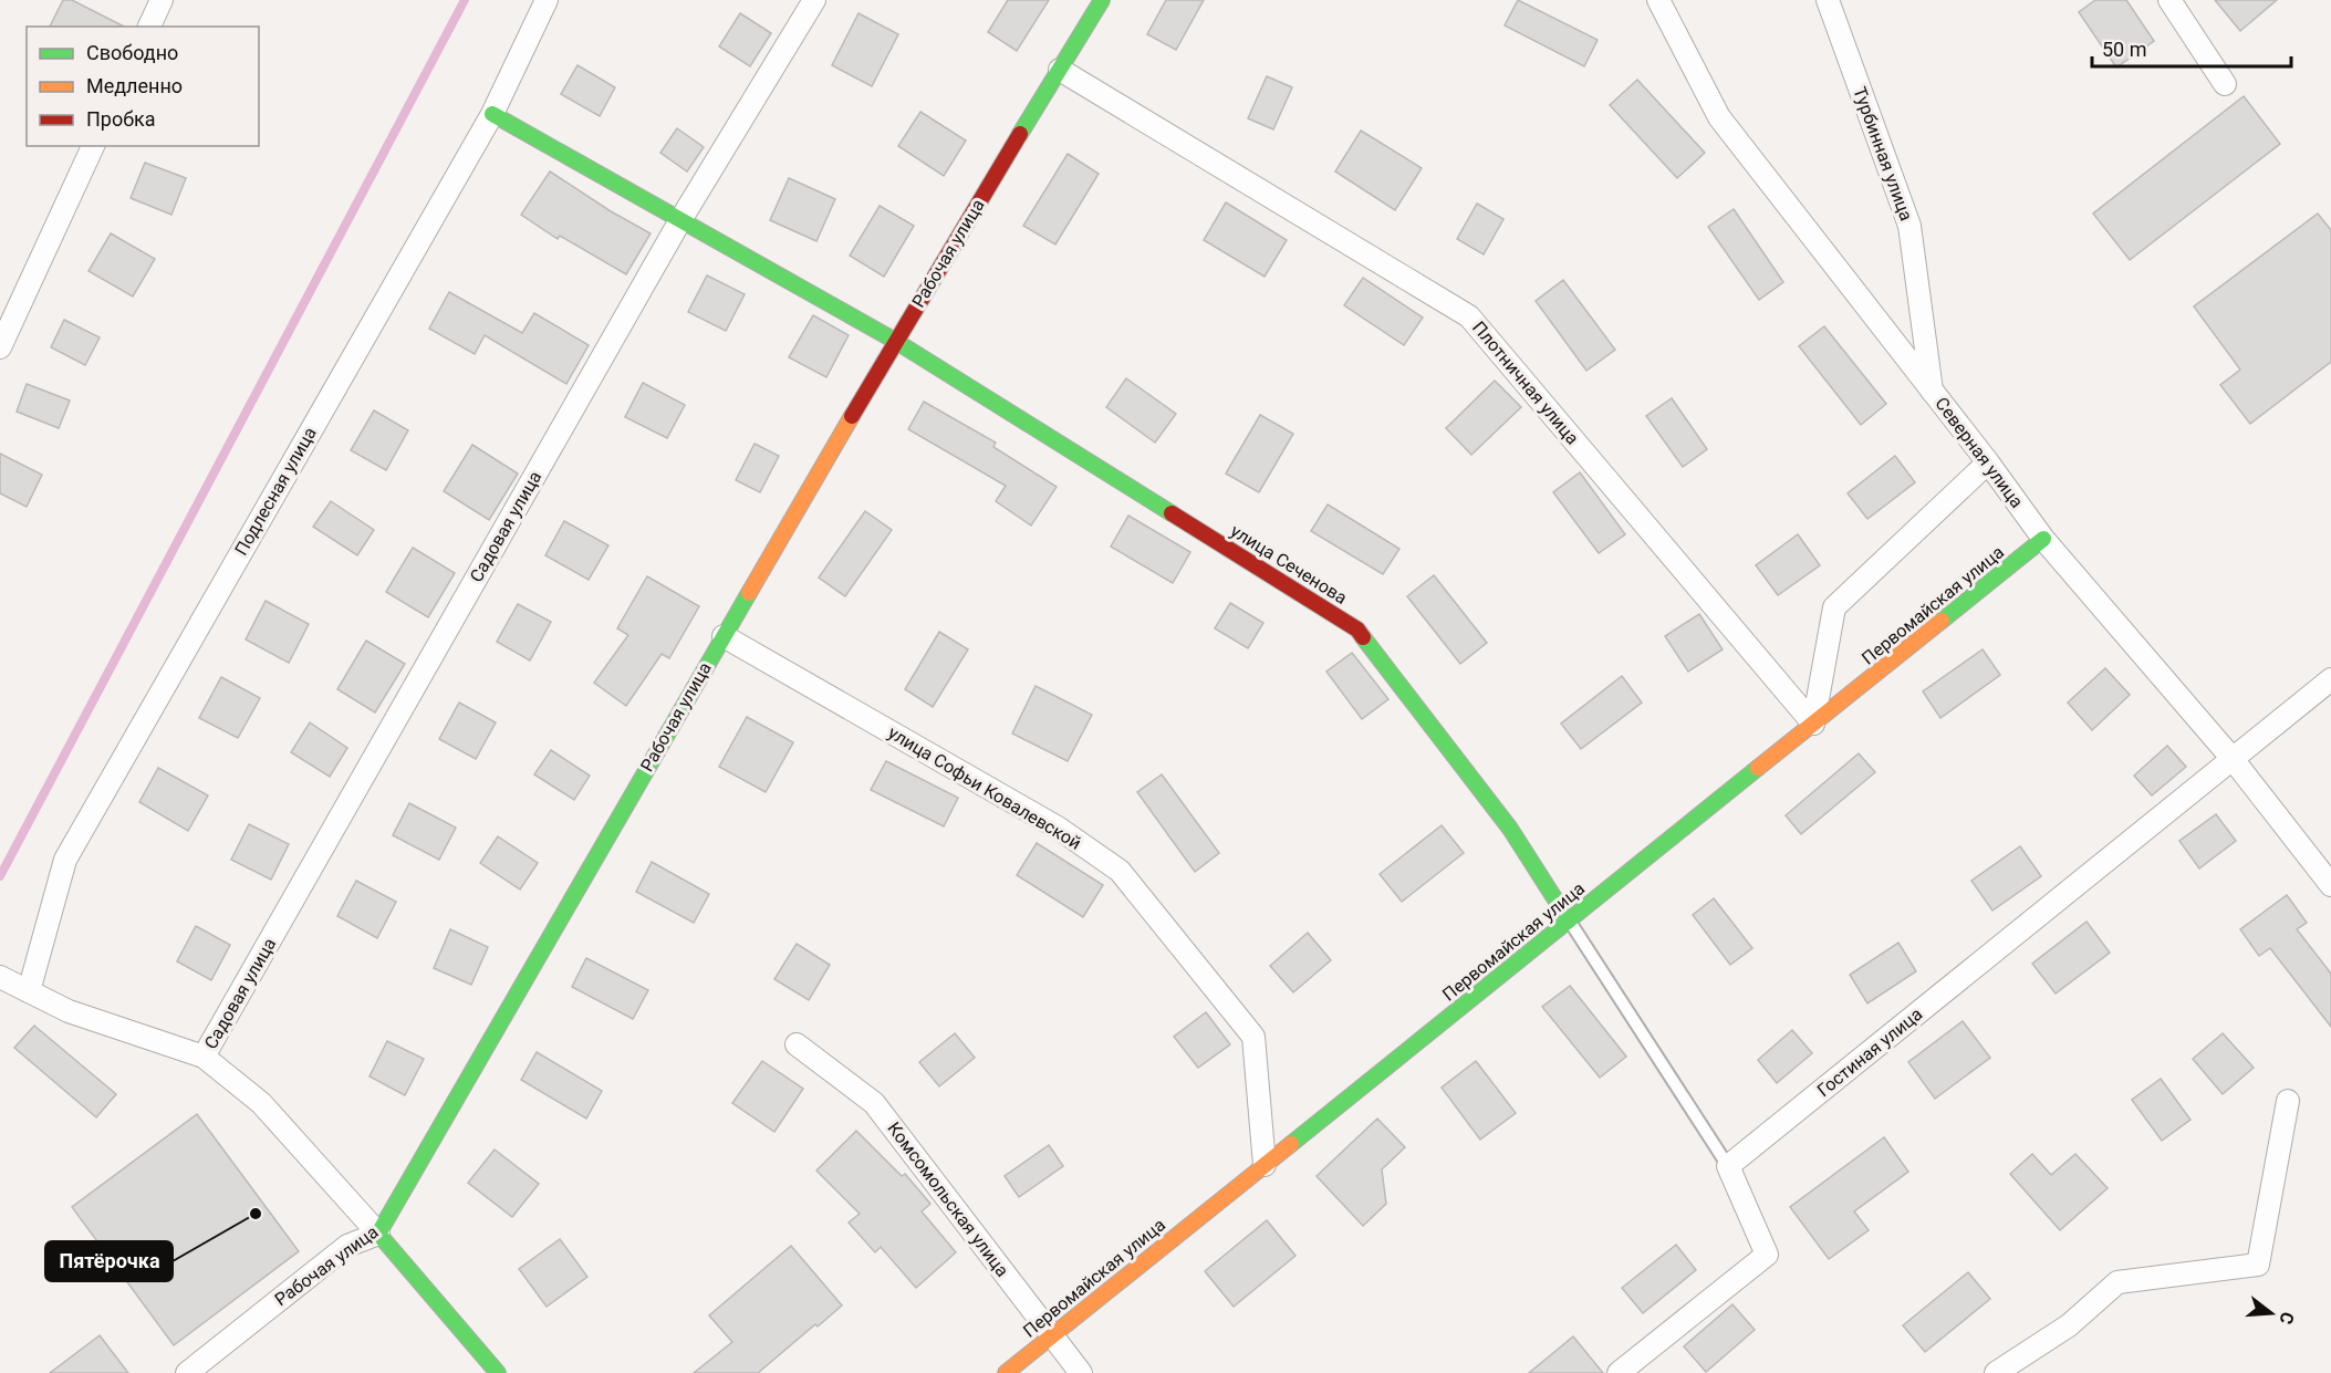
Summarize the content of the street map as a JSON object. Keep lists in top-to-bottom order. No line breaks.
{"streets":{"street":["Турбинная улица","Рабочая улица","Плотничная улица","Северная улица","Подлесная улица","Садовая улица","улица Сеченова","Первомайская улица","улица Софьи Ковалевской","Гостиная улица","Комсомольская улица"]},"crossings":[["Турбинная улица","Северная улица"],["Рабочая улица","Плотничная улица"],["Рабочая улица","улица Сеченова"],["Рабочая улица","улица Софьи Ковалевской"],["Плотничная улица","Первомайская улица"],["Северная улица","Первомайская улица"],["Северная улица","Гостиная улица"],["Подлесная улица","улица Сеченова"],["Садовая улица","улица Сеченова"],["улица Сеченова","Первомайская улица"],["Первомайская улица","улица Софьи Ковалевской"],["Первомайская улица","Комсомольская улица"]],"places":["Пятёрочка"],"legend":["Свободно","Медленно","Пробка"],"scale_bar":"50 m","north":"right"}
